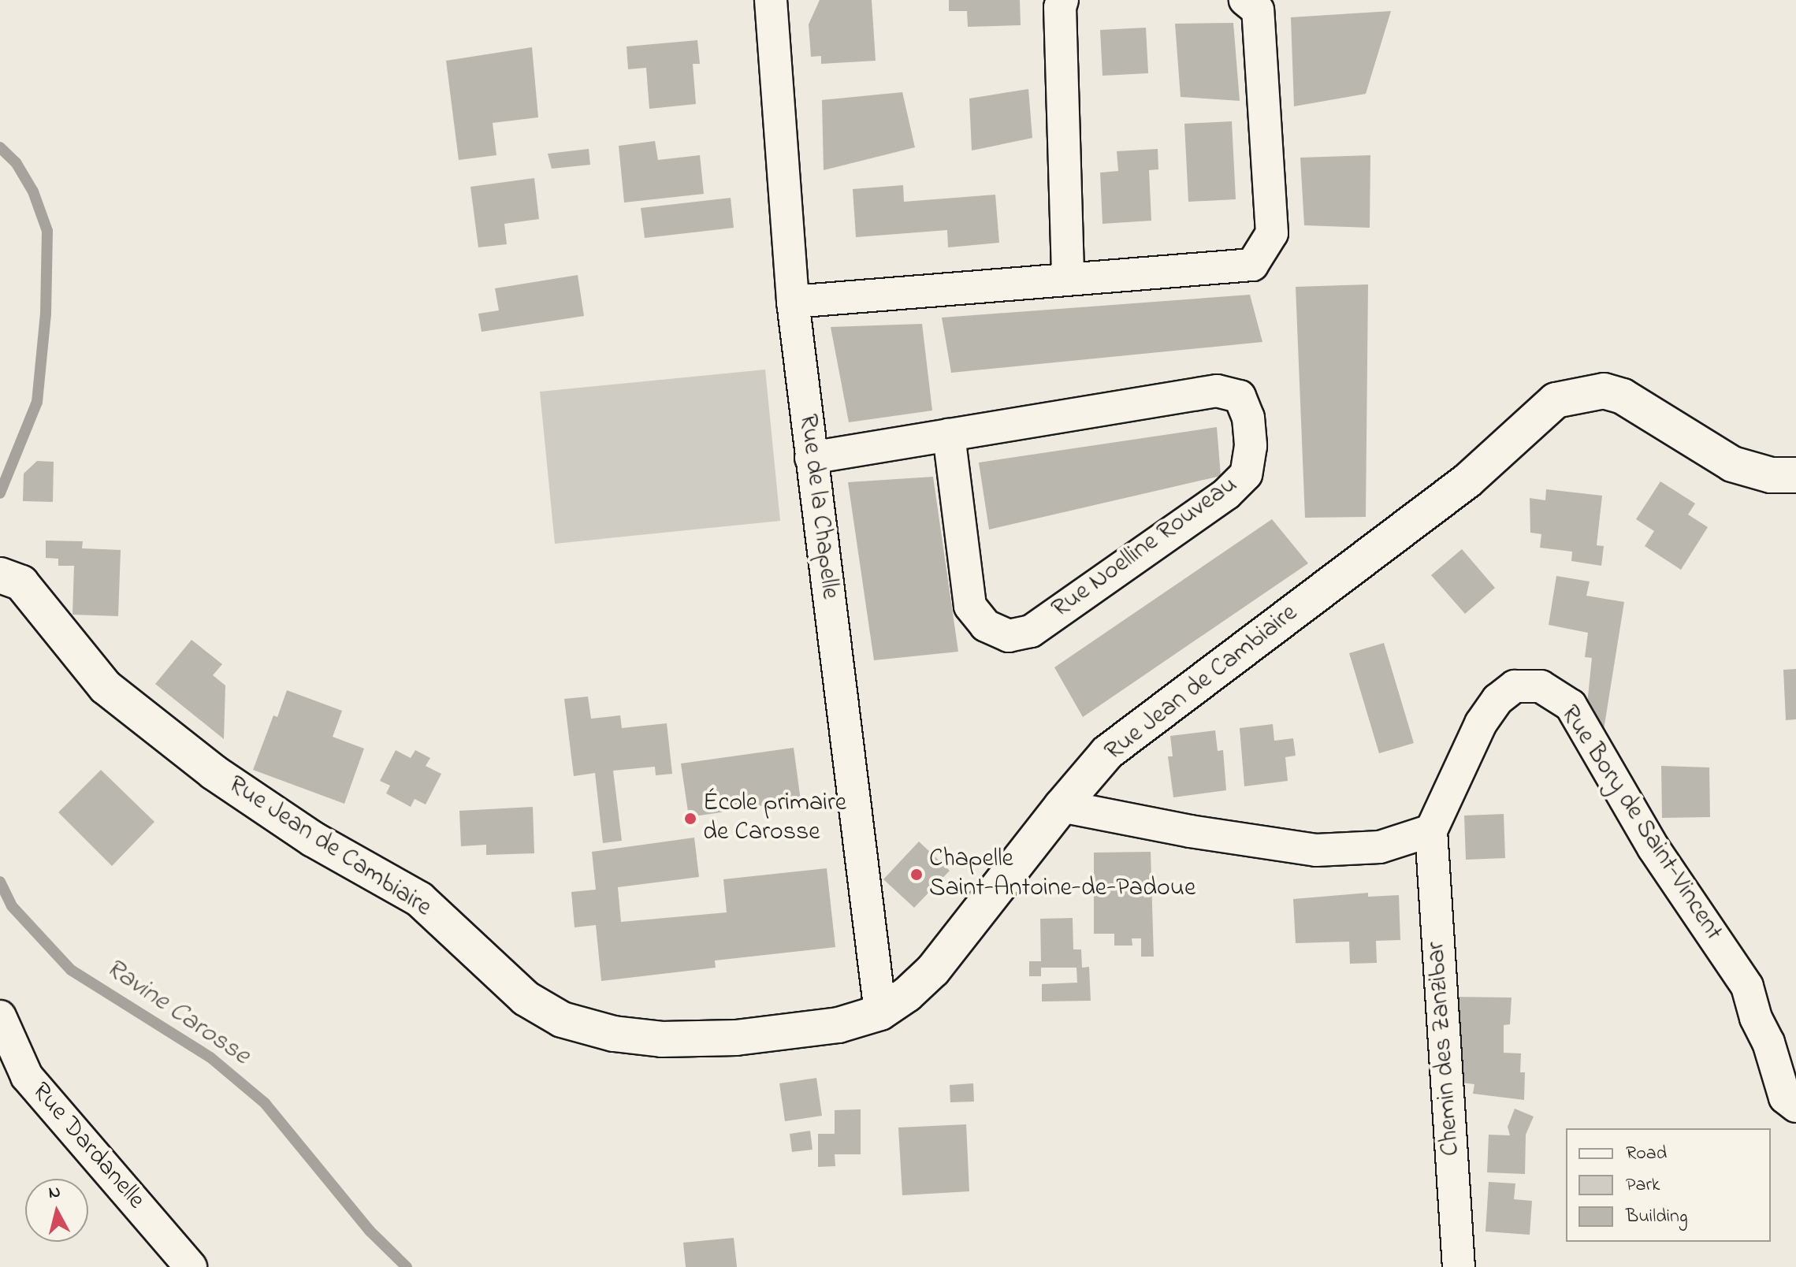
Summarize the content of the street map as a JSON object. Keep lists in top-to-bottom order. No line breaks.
{"streets":{"main road":["Rue Jean de Cambiaire"],"street":["Rue de la Chapelle","Rue Noelline Rouveau","Rue Bory de Saint-Vincent","Chemin des Zanzibar","Rue Dardanelle"]},"crossings":[["Rue de la Chapelle","Rue Noelline Rouveau"],["Rue de la Chapelle","Rue Jean de Cambiaire"],["Rue Bory de Saint-Vincent","Chemin des Zanzibar"]],"water":["Ravine Carosse"],"places":["École primaire de Carosse","Chapelle Saint-Antoine-de-Padoue"],"legend":["Road","Park","Building"],"north":"top"}
